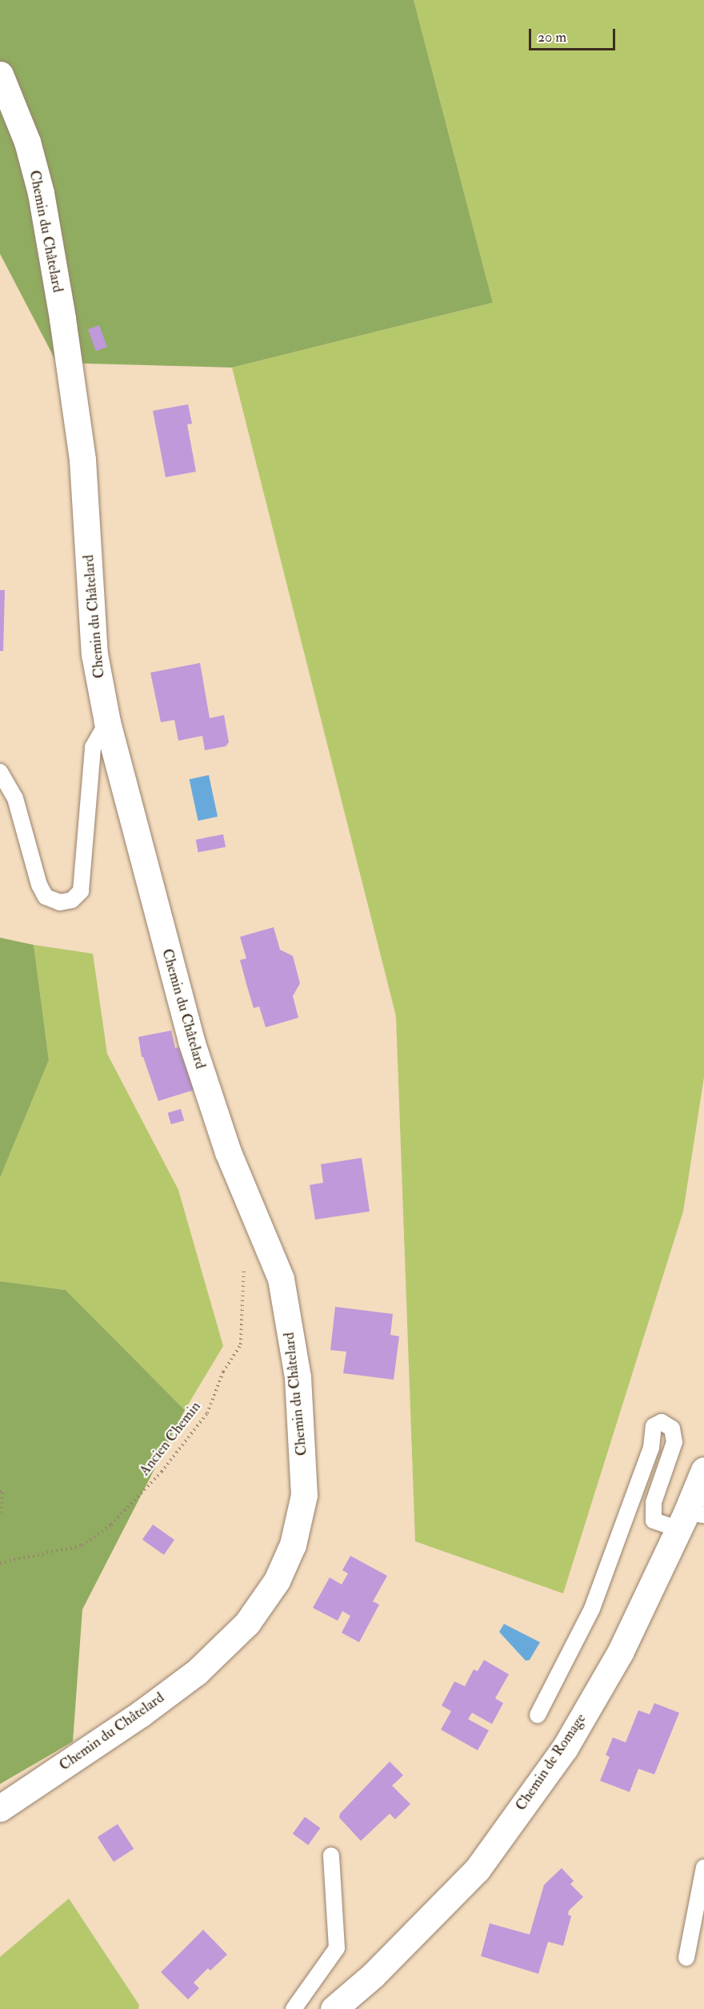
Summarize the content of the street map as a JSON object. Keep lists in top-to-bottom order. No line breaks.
{"streets":{"street":["Chemin du Châtelard","Chemin de Romage"],"path":["Ancien Chemin"]},"scale_bar":"20 m"}
